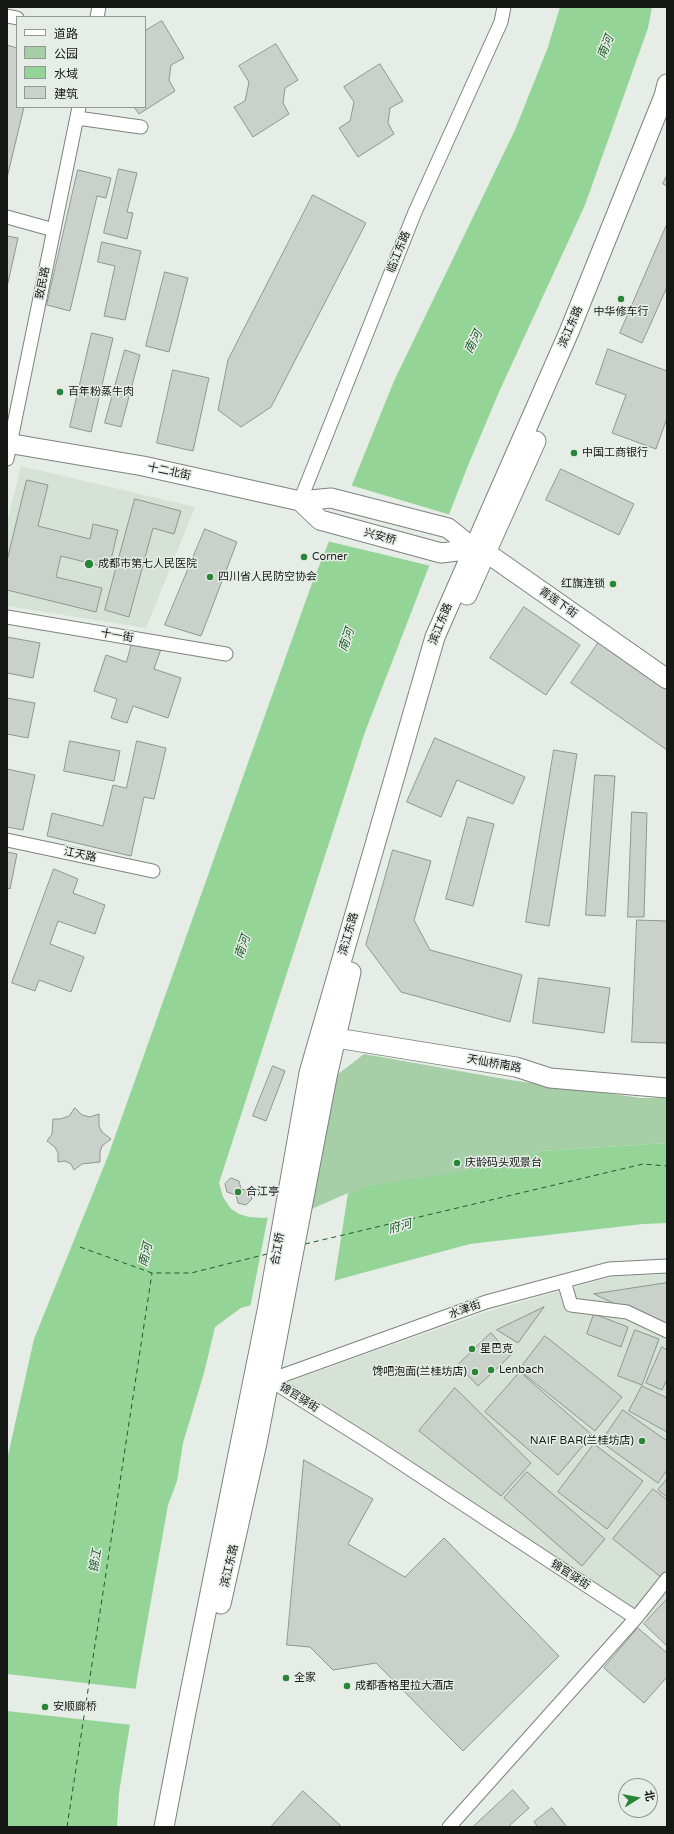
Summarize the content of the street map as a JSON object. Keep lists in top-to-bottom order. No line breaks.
{"streets":{"main road":["滨江东路","十二北街","兴安桥","青莲下街","天仙桥南路","合江桥"],"street":["临江东路","致民路","十一街","江天路","水津街","锦官驿街"]},"crossings":[["临江东路","十二北街"],["临江东路","兴安桥"],["临江东路","青莲下街"],["致民路","十二北街"],["滨江东路","兴安桥"],["滨江东路","青莲下街"],["滨江东路","天仙桥南路"],["滨江东路","合江桥"],["滨江东路","水津街"],["滨江东路","锦官驿街"],["十二北街","兴安桥"],["十二北街","青莲下街"],["兴安桥","青莲下街"],["水津街","锦官驿街"]],"water":["南河","府河","锦江"],"places":["中华修车行","百年粉蒸牛肉","中国工商银行","Corner","成都市第七人民医院","四川省人民防空协会","红旗连锁","庆龄码头观景台","合江亭","星巴克","Lenbach","馋吧泡面(兰桂坊店)","NAIF BAR(兰桂坊店)","全家","成都香格里拉大酒店","安顺廊桥"],"legend":["道路","公园","水域","建筑"],"north":"right"}
